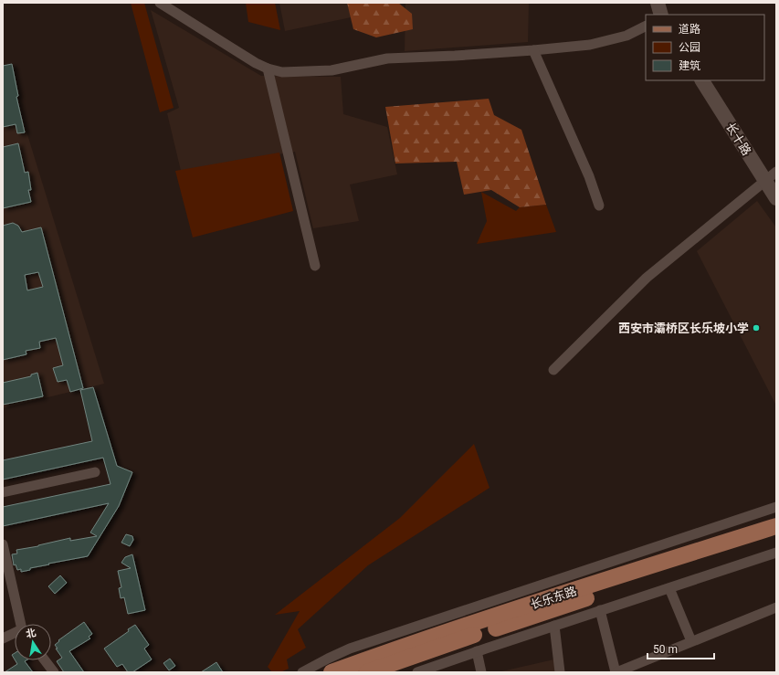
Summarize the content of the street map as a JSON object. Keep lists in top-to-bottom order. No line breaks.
{"streets":{"main road":["长乐东路"],"street":["长十路"]},"places":["西安市灞桥区长乐坡小学"],"legend":["道路","公园","建筑"],"scale_bar":"50 m","north":"top"}
